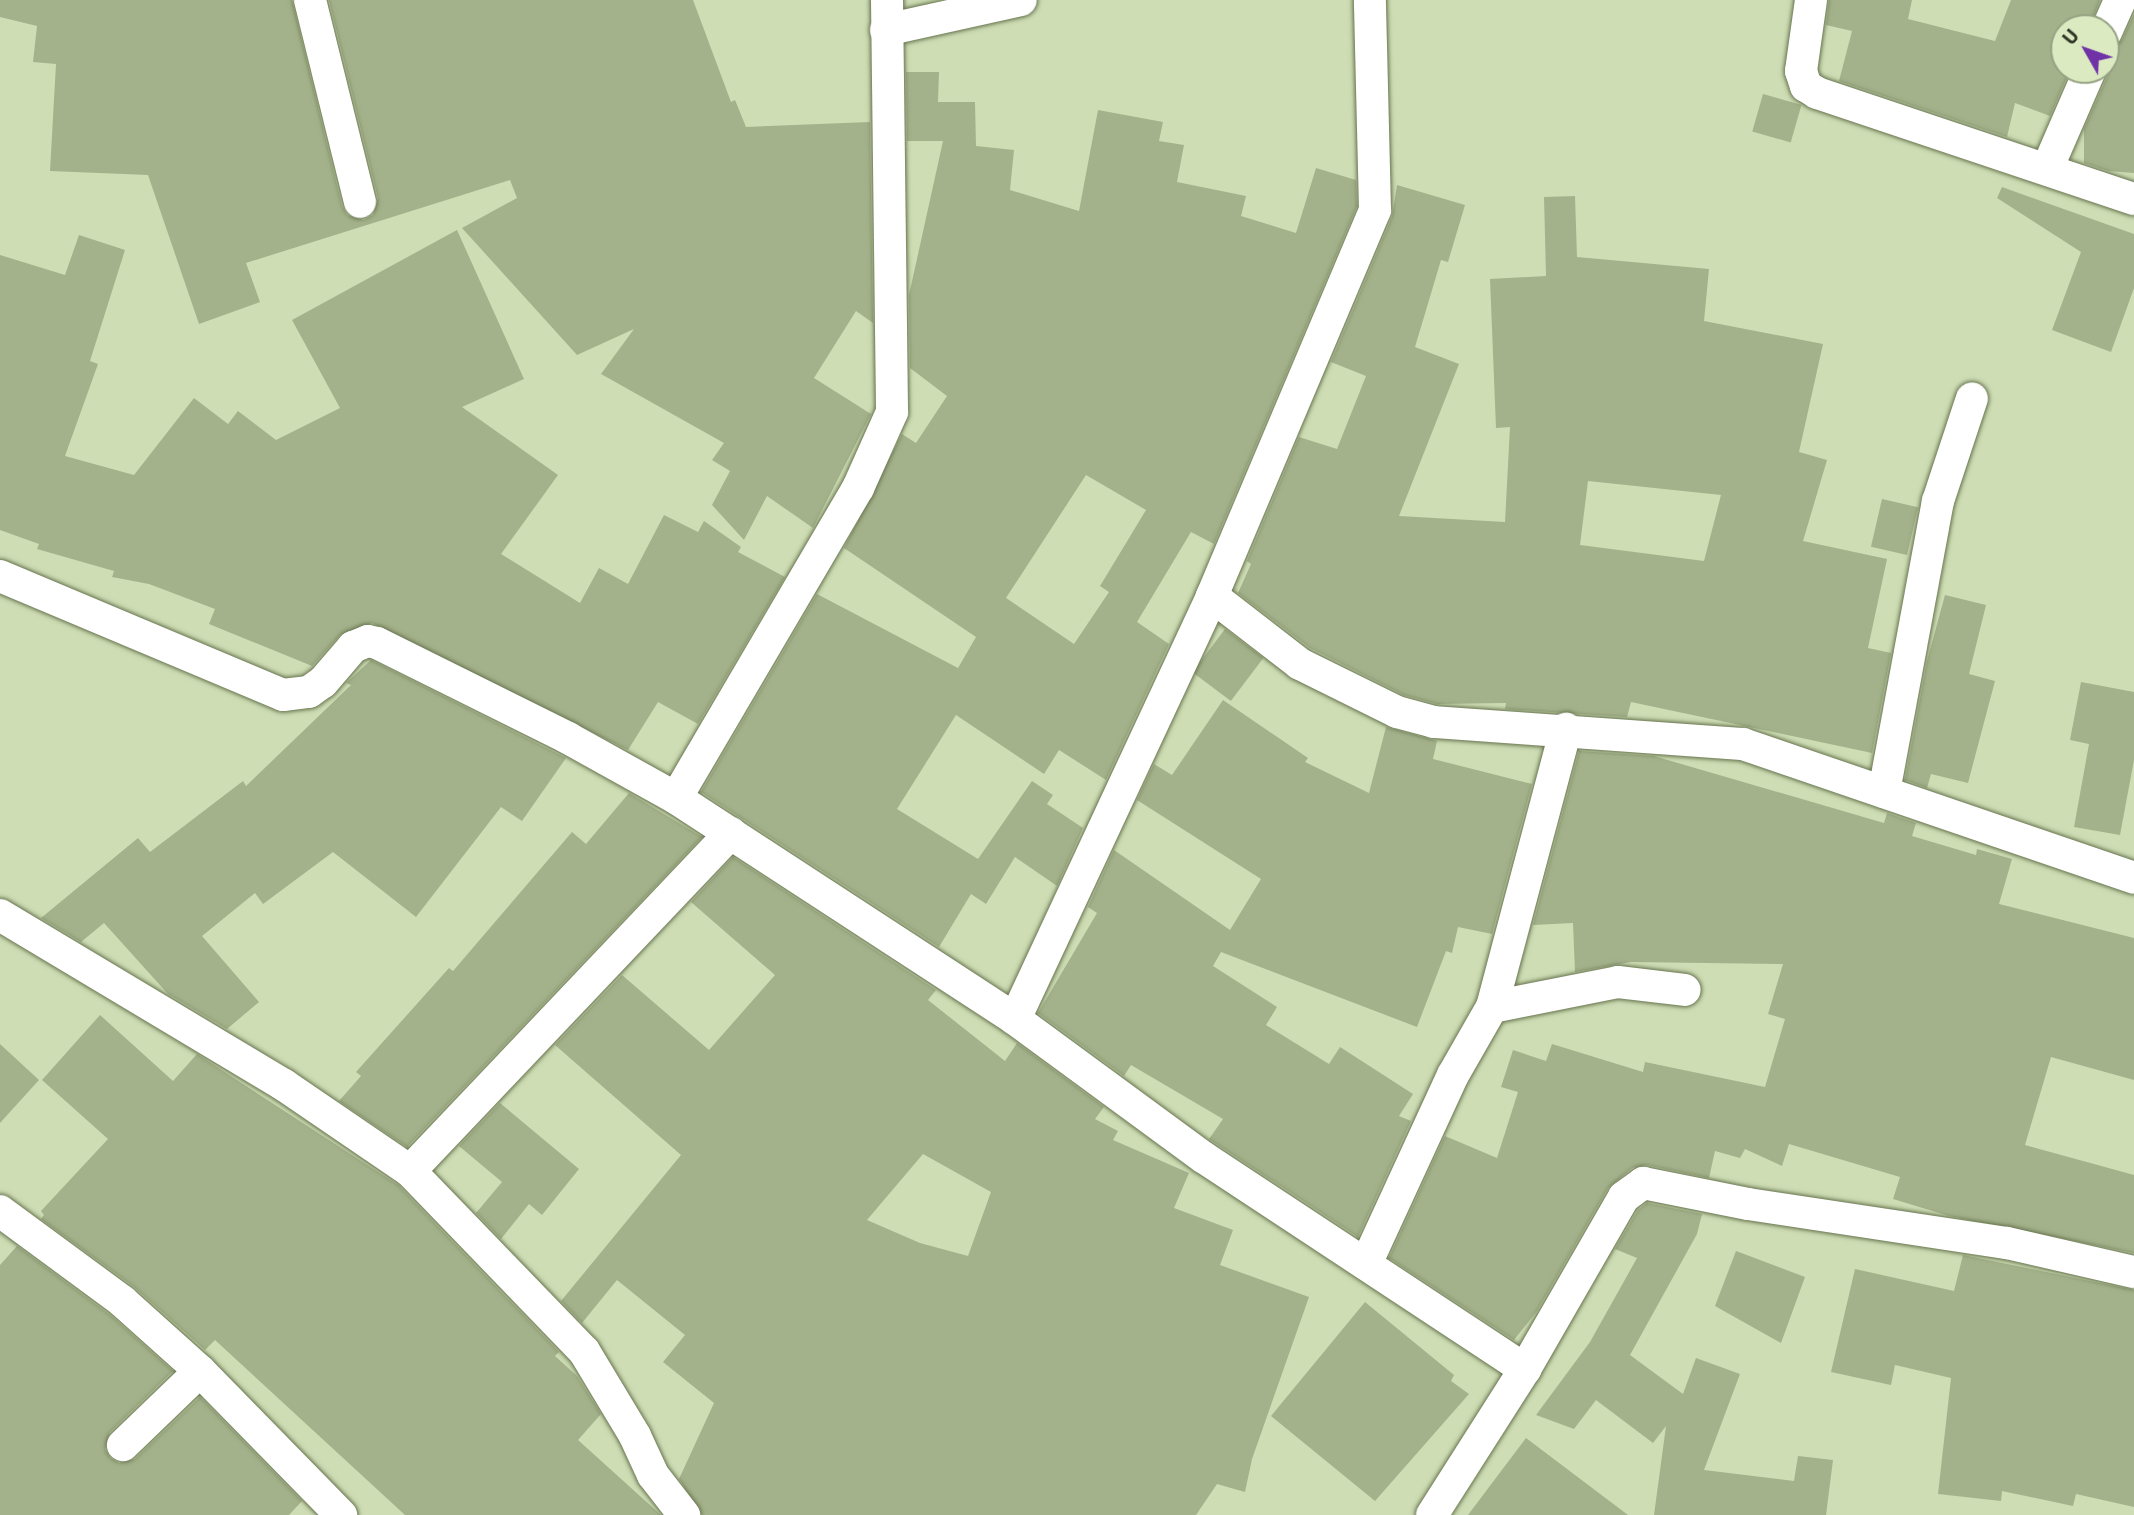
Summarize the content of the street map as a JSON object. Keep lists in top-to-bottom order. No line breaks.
{"north":"top left"}
